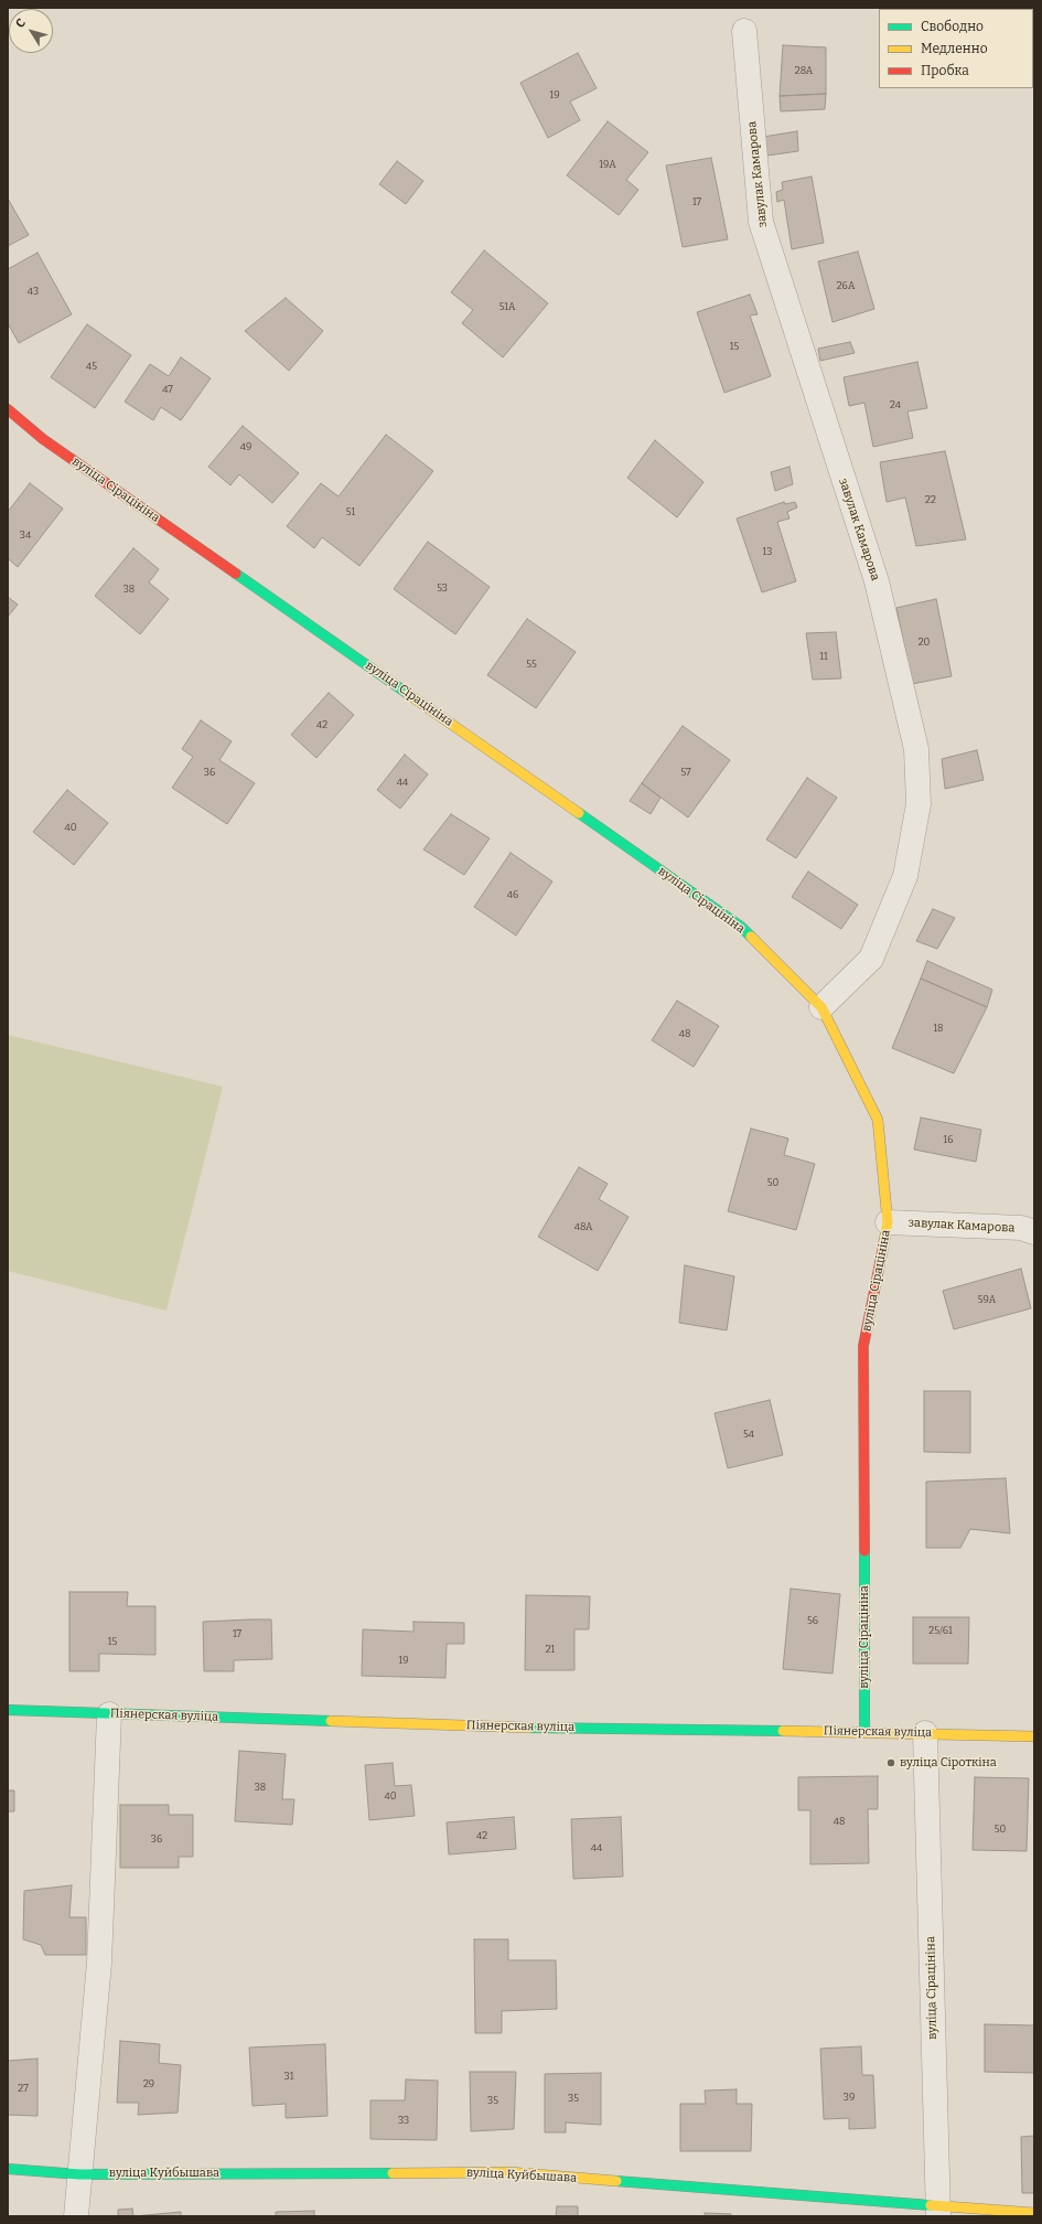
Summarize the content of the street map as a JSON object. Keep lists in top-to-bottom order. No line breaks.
{"streets":{"street":["завулак Камарова","вуліца Сірацініна","Піянерская вуліца","вуліца Куйбышава"]},"crossings":[["завулак Камарова","вуліца Сірацініна"],["вуліца Сірацініна","Піянерская вуліца"],["вуліца Сірацініна","вуліца Куйбышава"]],"places":["вуліца Сіроткіна"],"house_numbers":["28А","19","19А","17","26А","43","51А","15","45","47","24","49","22","51","34","13","53","38","20","11","55","42","36","57","44","40","46","18","48","16","50","48А","59А","54","56","25/61","17","15","21","19","38","40","48","50","42","36","44","31","29","27","39","35","35","33"],"legend":["Свободно","Медленно","Пробка"],"north":"top left"}
